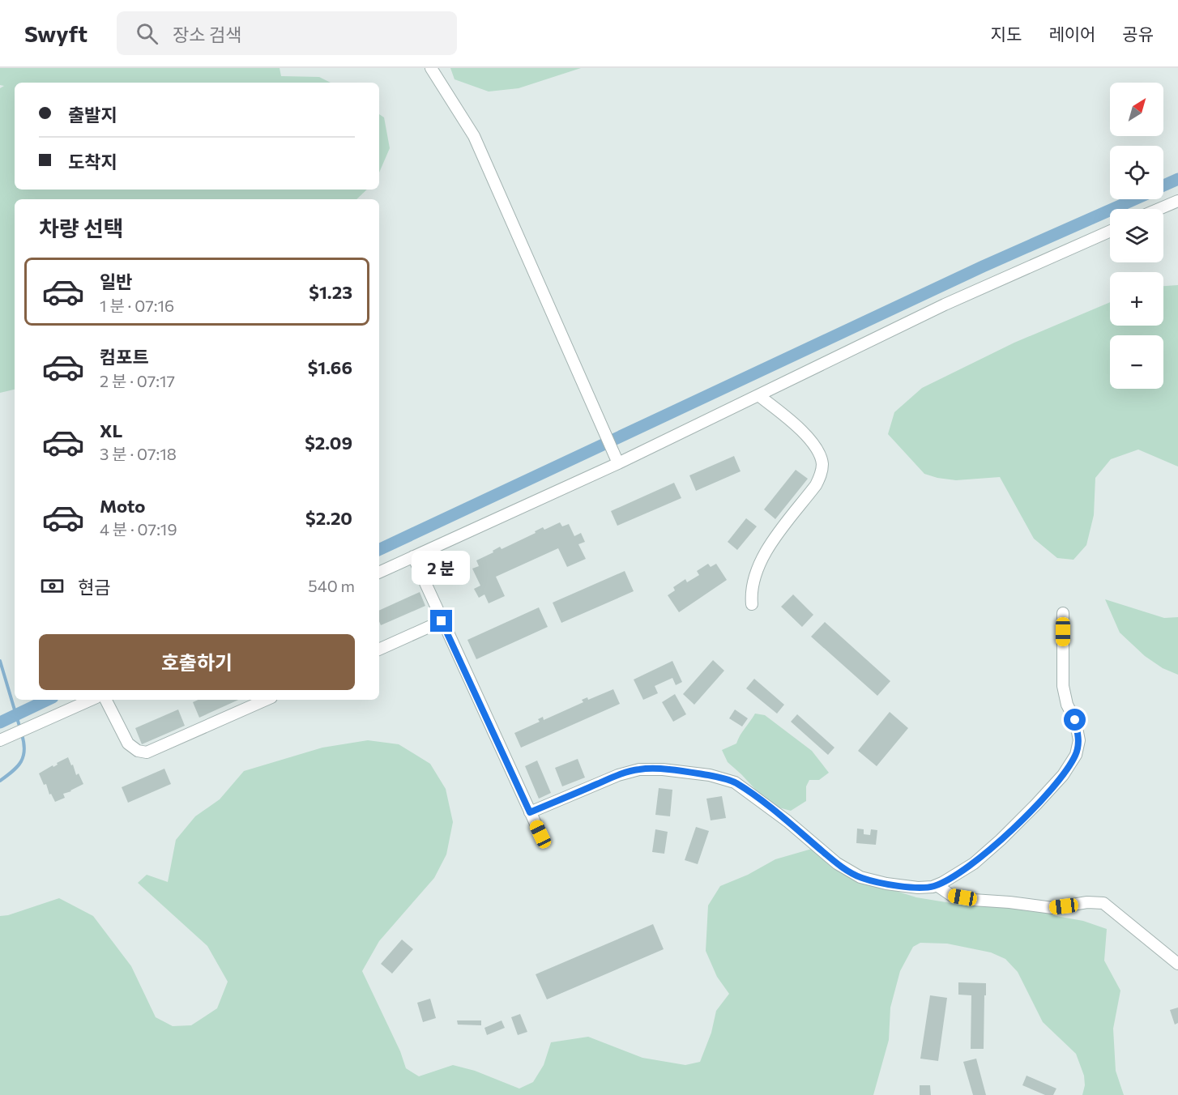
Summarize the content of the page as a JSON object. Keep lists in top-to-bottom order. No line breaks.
{"north":"top right","page":{"header":"Swyft","search":"장소 검색","nav":["지도","레이어","공유"],"map_buttons":["+","−"],"banner":["출발지","도착지"],"heading":"차량 선택","list":[{"name":"일반","note":"1 분 · 07:16","value":"$1.23"},{"name":"컴포트","note":"2 분 · 07:17","value":"$1.66"},{"name":"XL","note":"3 분 · 07:18","value":"$2.09"},{"name":"Moto","note":"4 분 · 07:19","value":"$2.20"}],"bubble":"2 분","pay":["현금","540 m"],"buttons":"호출하기"}}
